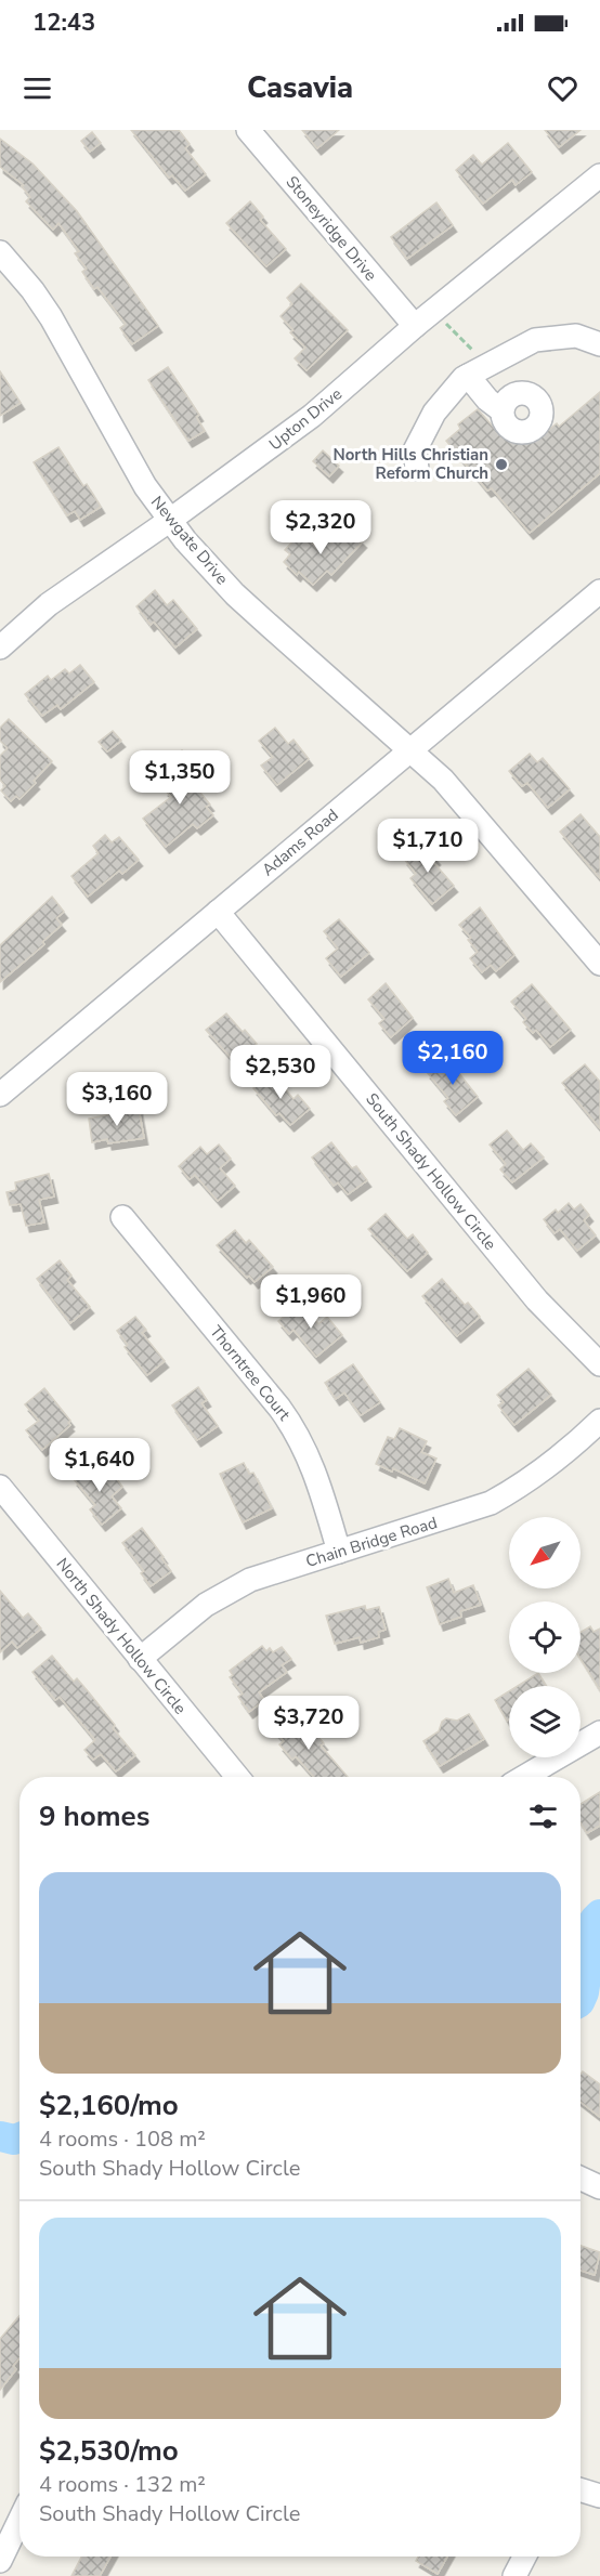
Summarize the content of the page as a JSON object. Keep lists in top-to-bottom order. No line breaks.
{"streets":{"street":["Stoneyridge Drive","Upton Drive","Newgate Drive","Adams Road","South Shady Hollow Circle","Thorntree Court","Chain Bridge Road","North Shady Hollow Circle"]},"crossings":[["Stoneyridge Drive","Upton Drive"],["Upton Drive","Newgate Drive"],["Newgate Drive","Adams Road"],["Adams Road","South Shady Hollow Circle"],["Thorntree Court","Chain Bridge Road"],["Chain Bridge Road","North Shady Hollow Circle"]],"places":["North Hills Christian Reform Church"],"north":"bottom left","page":{"status":"12:43","header":"Casavia","price":["$2,320","$1,350","$1,710","$2,160","$2,530","$3,160","$1,960","$1,640","$3,720"],"heading":"9 homes","list":[{"name":"$2,160/mo","note":"4 rooms · 108 m² · South Shady Hollow Circle"},{"name":"$2,530/mo","note":"4 rooms · 132 m² · South Shady Hollow Circle"}]}}
